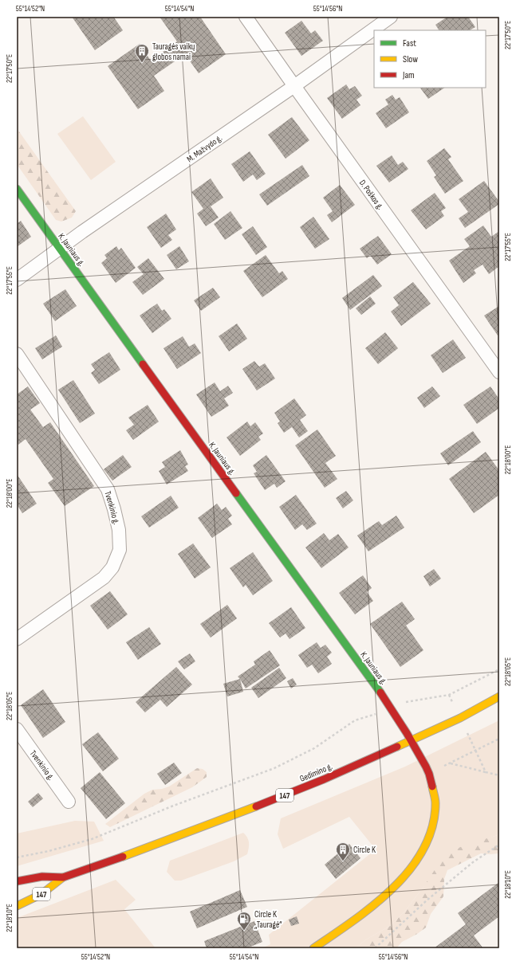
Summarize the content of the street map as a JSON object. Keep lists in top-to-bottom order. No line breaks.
{"streets":{"main road":["K. Jauniaus g.","Gedimino g.","147"],"street":["M. Mažvydo g.","D. Poškos g.","Tvenkinio g."]},"crossings":[["M. Mažvydo g.","D. Poškos g."],["M. Mažvydo g.","K. Jauniaus g."],["K. Jauniaus g.","Gedimino g."]],"places":{"building":["Tauragės vaikų globos namai","Circle K"],"fuel station":["Circle K „Tauragė“"]},"legend":["Fast","Slow","Jam"],"coordinates":["55°14'52\"N","55°14'54\"N","55°14'56\"N","22°17'50\"E","22°17'55\"E","22°18'00\"E","22°18'05\"E","22°18'10\"E"]}
